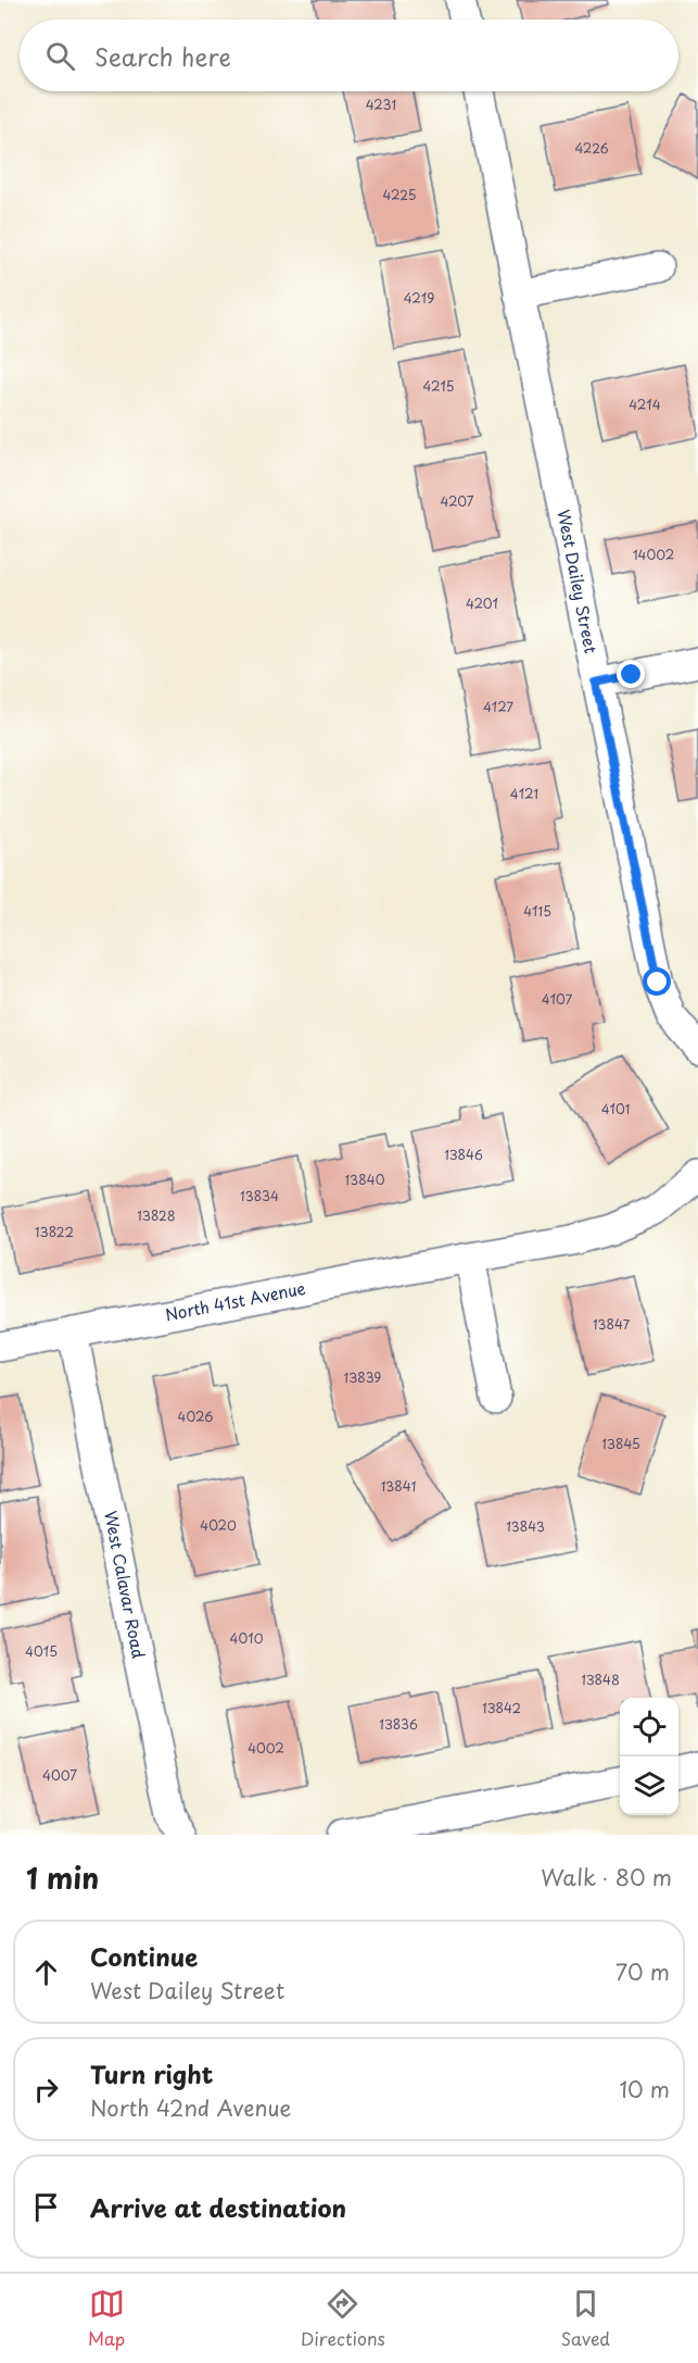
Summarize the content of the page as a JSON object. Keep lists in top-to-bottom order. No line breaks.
{"streets":{"street":["West Dailey Street","North 41st Avenue","West Calavar Road"]},"crossings":[["North 41st Avenue","West Calavar Road"]],"house_numbers":["4231","4226","4225","4219","4215","4214","4207","14002","4201","4127","4121","4115","4107","4101","13846","13840","13834","13828","13822","13847","13839","4026","13845","13841","4020","13843","4010","4015","13848","13842","13836","4002","4007"],"page":{"search":"Search here","heading":["1 min","Walk · 80 m"],"list":[["Continue","West Dailey Street","70 m"],["Turn right","North 42nd Avenue","10 m"],"Arrive at destination"],"nav":["Map","Directions","Saved"]}}
